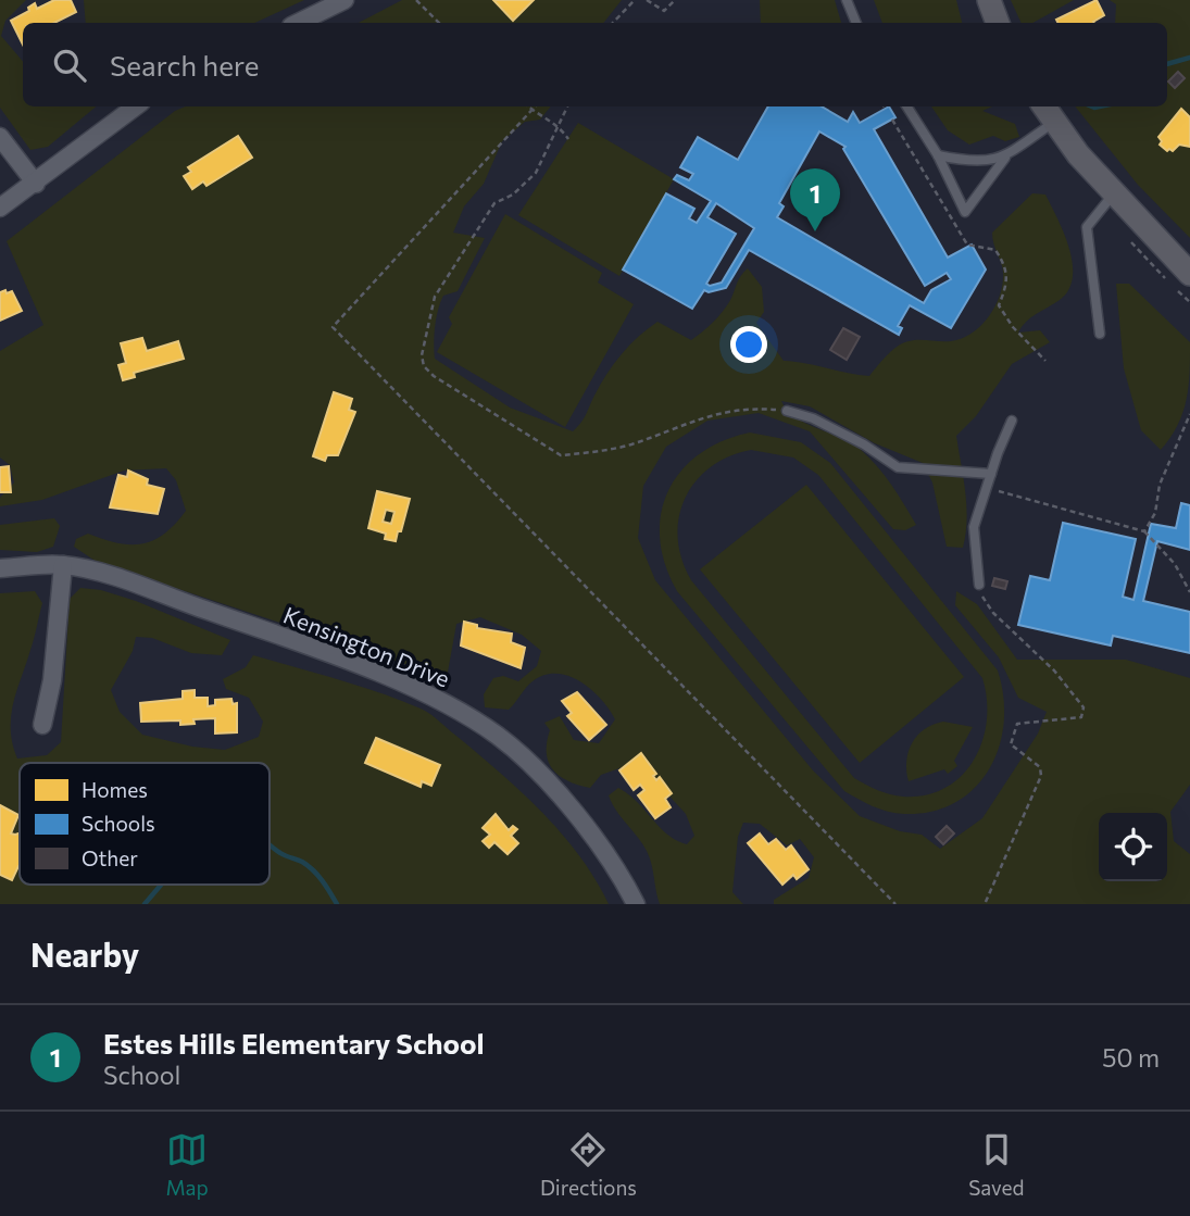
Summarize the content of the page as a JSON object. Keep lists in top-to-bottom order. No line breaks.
{"streets":{"street":["Kensington Drive"]},"legend":["Homes","Schools","Other"],"page":{"search":"Search here","pins":"1","heading":"Nearby","list":[{"mark":"1","name":"Estes Hills Elementary School","note":"School","value":"50 m"}],"nav":["Map","Directions","Saved"]}}
